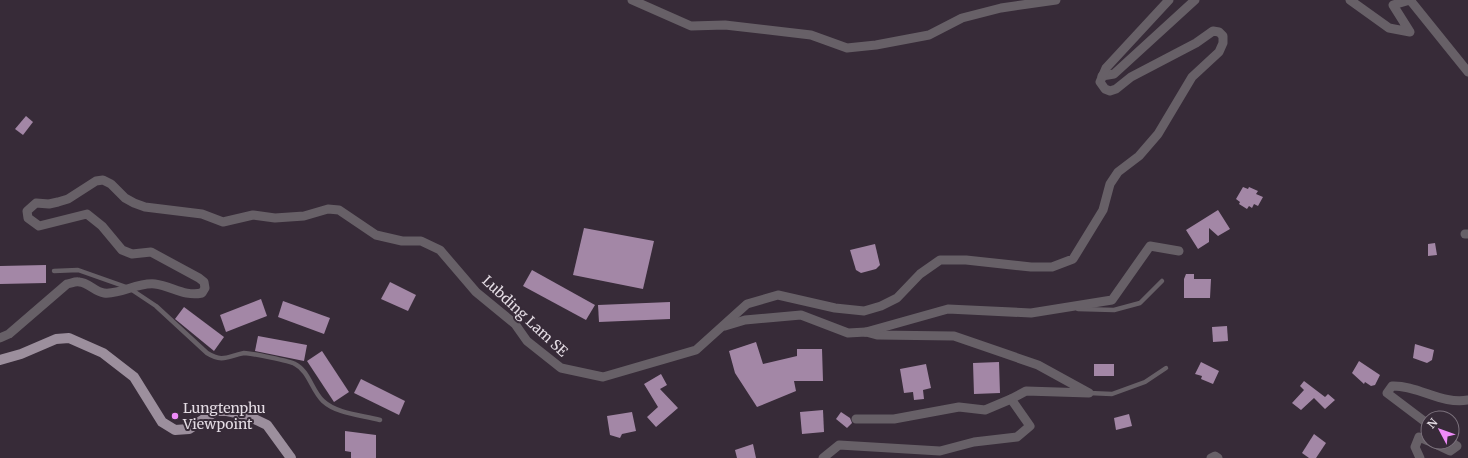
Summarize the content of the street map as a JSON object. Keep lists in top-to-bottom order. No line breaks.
{"streets":{"street":["Lubding Lam SE"]},"places":["Lungtenphu Viewpoint"],"north":"top left"}
